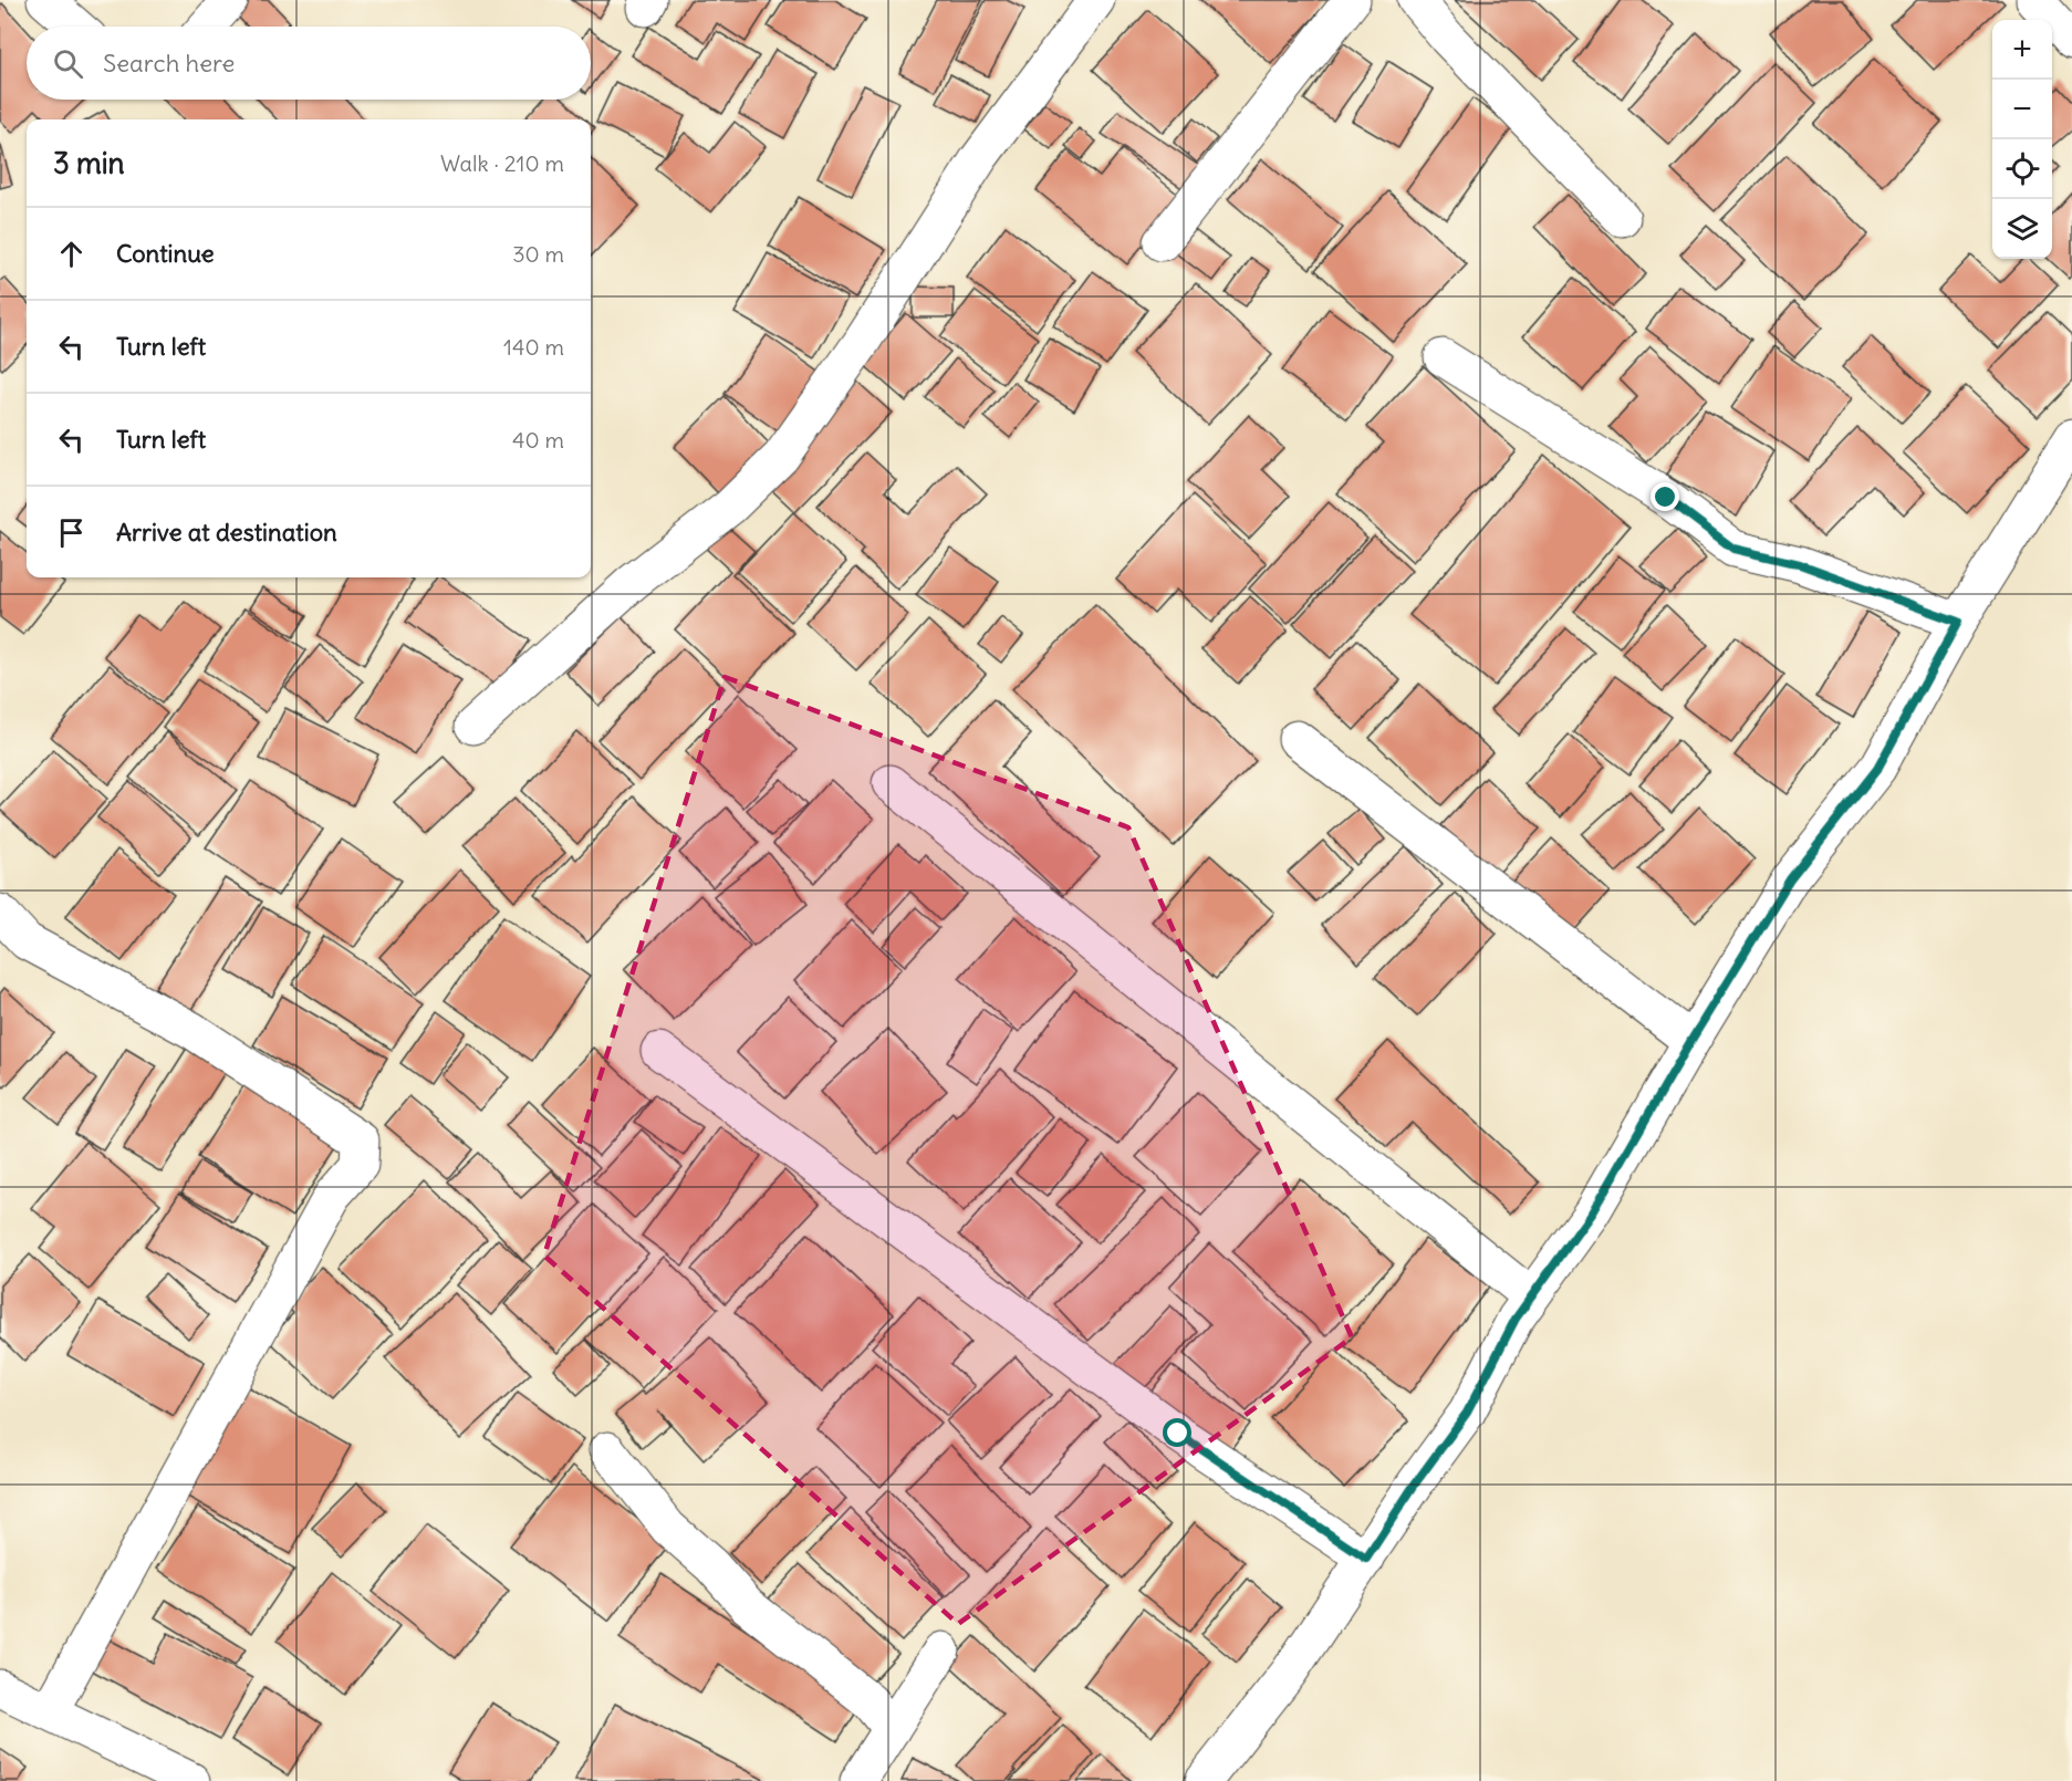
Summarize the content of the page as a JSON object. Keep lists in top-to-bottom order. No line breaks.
{"page":{"map_buttons":["+","−"],"search":"Search here","heading":["3 min","Walk · 210 m"],"list":[["Continue","30 m"],["Turn left","140 m"],["Turn left","40 m"],"Arrive at destination"]}}
